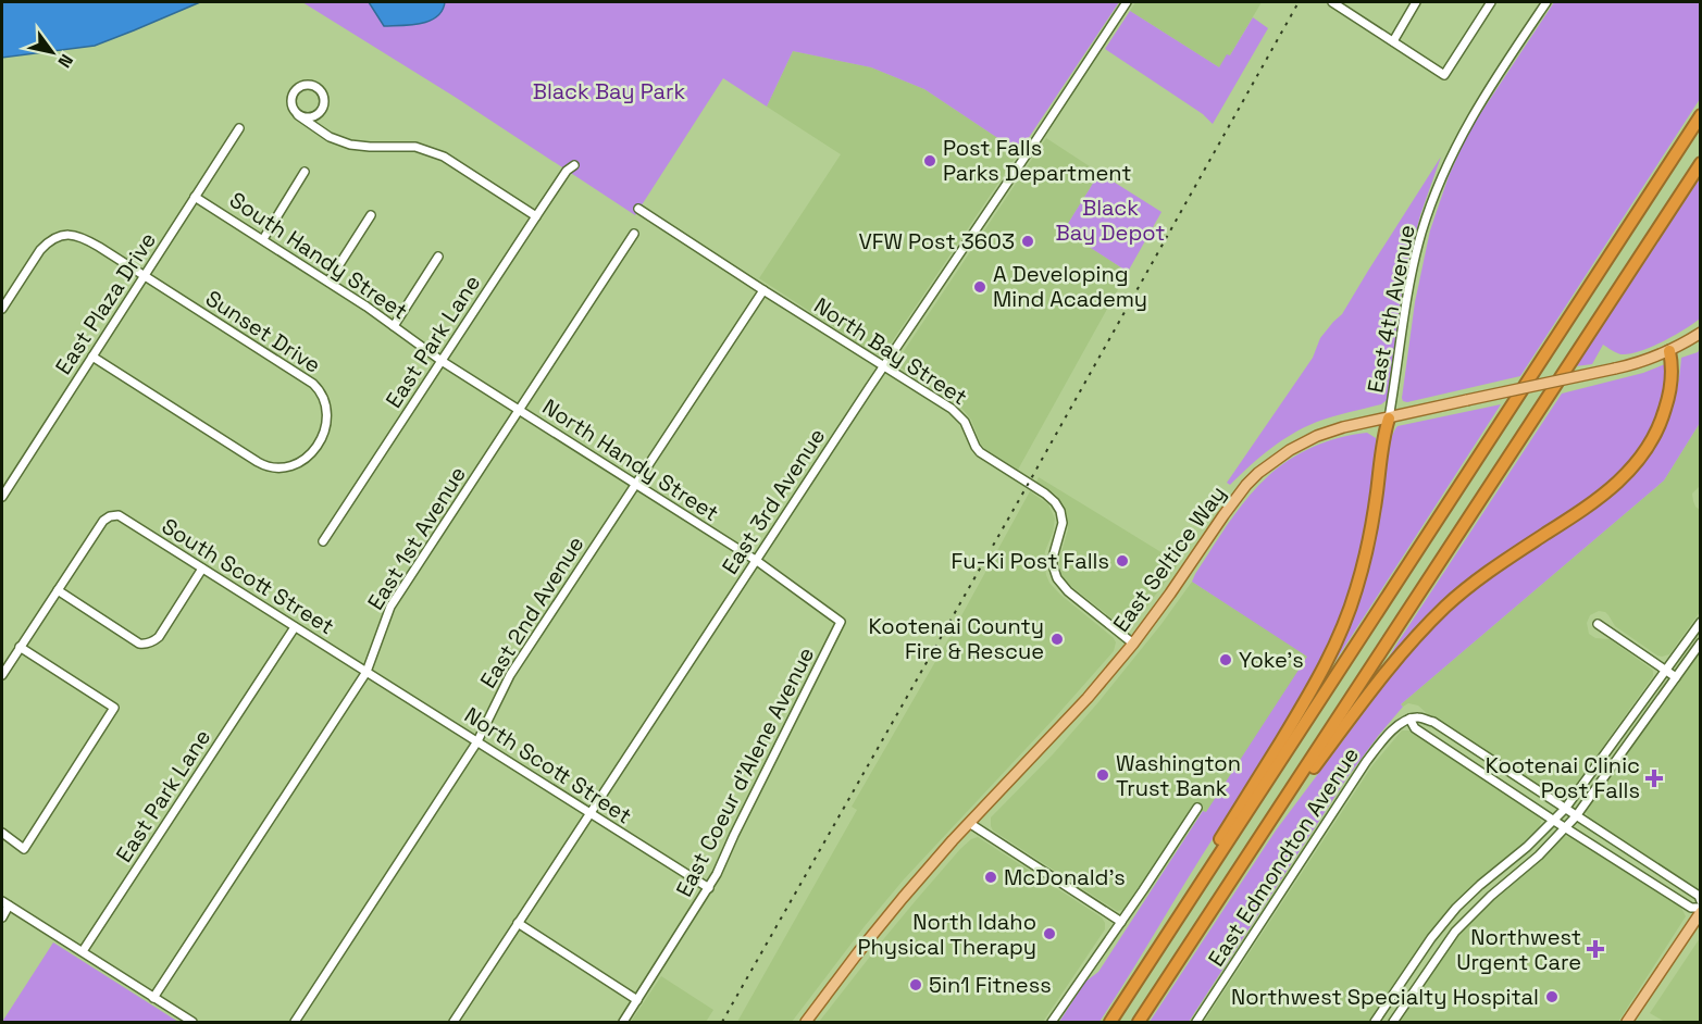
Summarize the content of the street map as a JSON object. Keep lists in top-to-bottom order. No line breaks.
{"streets":{"main road":["East Seltice Way"],"street":["South Handy Street","East Plaza Drive","East 4th Avenue","Sunset Drive","East Park Lane","North Bay Street","North Handy Street","East 3rd Avenue","East 1st Avenue","South Scott Street","East 2nd Avenue","North Scott Street","East Coeur d'Alene Avenue","East Edmondton Avenue"]},"crossings":[["South Handy Street","East Plaza Drive"],["South Handy Street","East Park Lane"],["South Handy Street","North Handy Street"],["South Handy Street","East 1st Avenue"],["East Plaza Drive","Sunset Drive"],["East 4th Avenue","East Seltice Way"],["East Park Lane","South Scott Street"],["North Bay Street","East 3rd Avenue"],["North Bay Street","East Seltice Way"],["North Bay Street","East 2nd Avenue"],["North Handy Street","East 3rd Avenue"],["North Handy Street","East 1st Avenue"],["North Handy Street","East 2nd Avenue"],["North Handy Street","East Coeur d'Alene Avenue"],["East 3rd Avenue","North Scott Street"],["East 3rd Avenue","East Coeur d'Alene Avenue"],["East 1st Avenue","South Scott Street"],["East 1st Avenue","North Scott Street"],["South Scott Street","North Scott Street"],["East 2nd Avenue","North Scott Street"],["North Scott Street","East Coeur d'Alene Avenue"]],"parks":["Black Bay Park","Black Bay Depot"],"places":{"other":["Post Falls Parks Department","VFW Post 3603","A Developing Mind Academy","Fu-Ki Post Falls","Kootenai County Fire & Rescue","Yoke's","Washington Trust Bank","McDonald's","North Idaho Physical Therapy","5in1 Fitness","Northwest Specialty Hospital"],"health":["Kootenai Clinic Post Falls","Northwest Urgent Care"]},"north":"bottom right"}
